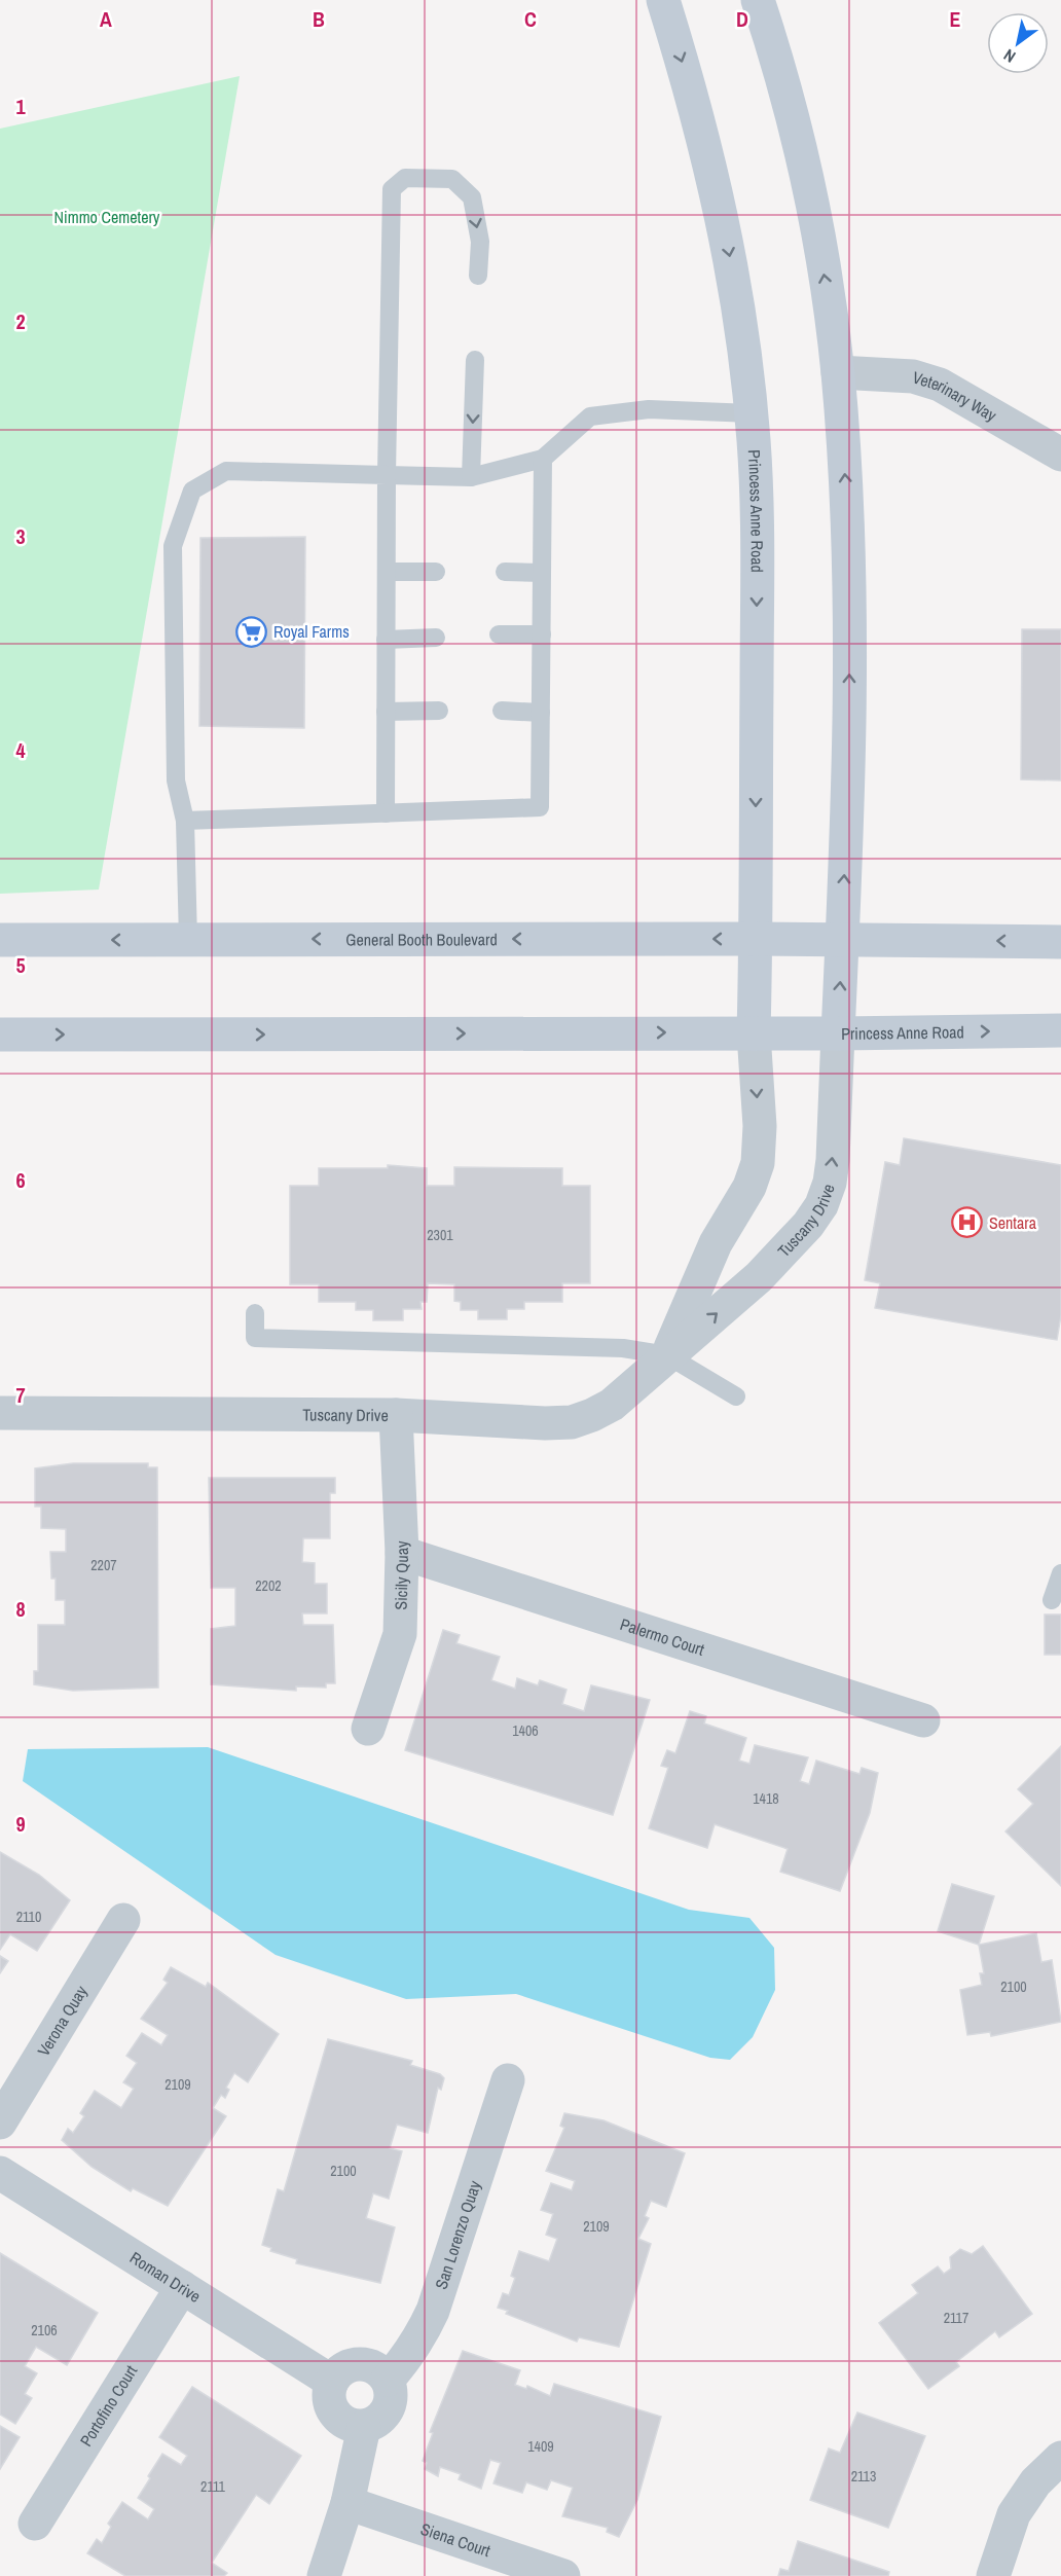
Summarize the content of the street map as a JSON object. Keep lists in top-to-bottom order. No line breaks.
{"streets":{"main road":["Princess Anne Road","General Booth Boulevard"],"street":["Veterinary Way","Tuscany Drive","Sicily Quay","Palermo Court","Verona Quay","San Lorenzo Quay","Roman Drive","Portofino Court","Siena Court"]},"crossings":[["Veterinary Way","Princess Anne Road"],["Princess Anne Road","General Booth Boulevard"],["Princess Anne Road","Tuscany Drive"],["Tuscany Drive","Sicily Quay"],["Sicily Quay","Palermo Court"],["San Lorenzo Quay","Roman Drive"],["Roman Drive","Portofino Court"]],"parks":["Nimmo Cemetery"],"places":{"supermarket":["Royal Farms"],"hospital":["Sentara"]},"house_numbers":["2301","2207","2202","1406","1418","2110","2100","2109","2100","2109","2117","2106","1409","2113","2111"],"north":"bottom left","grid":{"columns":["A","B","C","D","E"],"rows":["1","2","3","4","5","6","7","8","9"]}}
